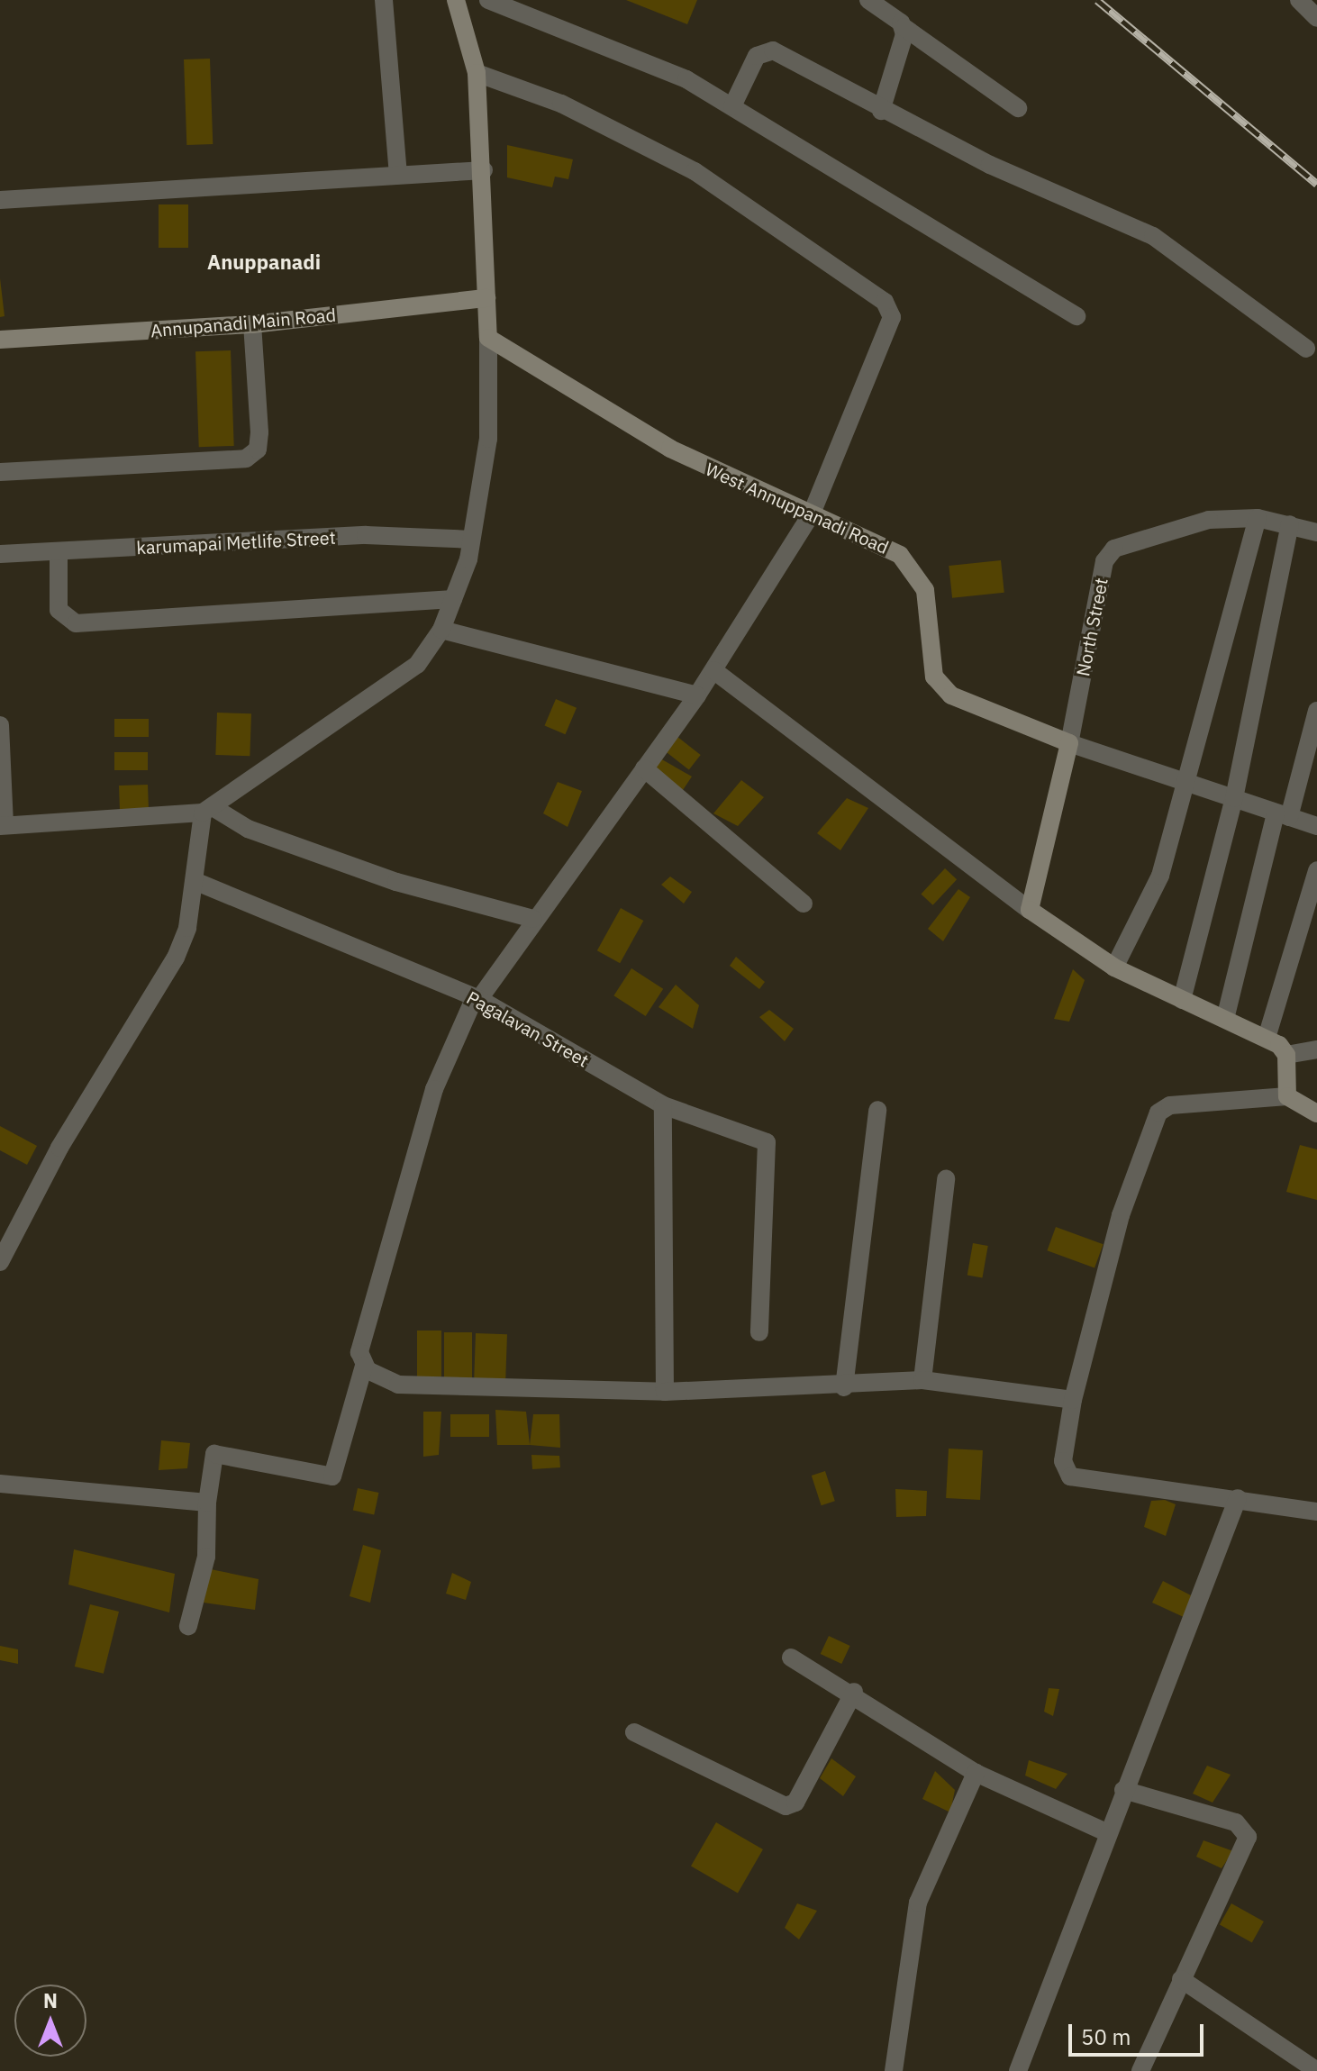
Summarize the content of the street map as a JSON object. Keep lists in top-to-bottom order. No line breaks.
{"streets":{"street":["Annupanadi Main Road","West Annuppanadi Road","karumapai Metlife Street","North Street","Pagalavan Street"]},"crossings":[["West Annuppanadi Road","North Street"]],"districts":["Anuppanadi"],"scale_bar":"50 m","north":"top"}
